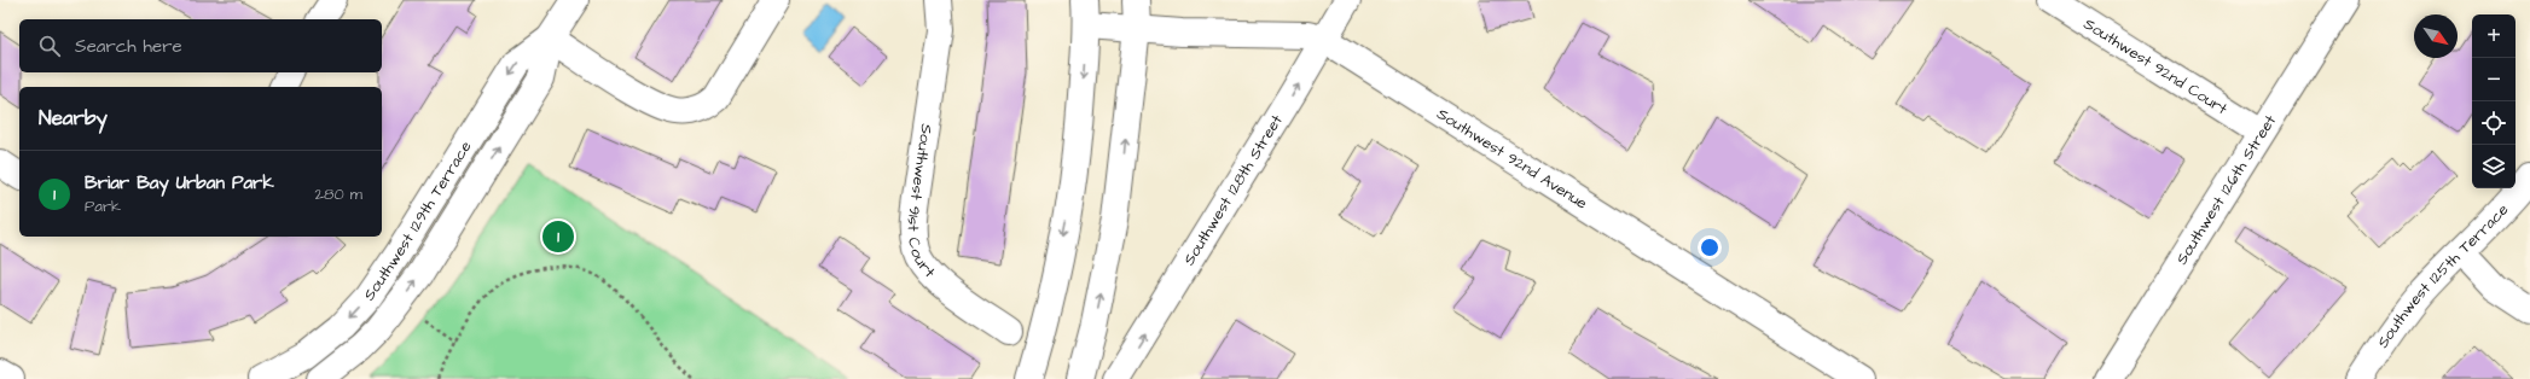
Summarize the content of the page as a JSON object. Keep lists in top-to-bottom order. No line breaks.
{"streets":{"street":["Southwest 92nd Court","Southwest 92nd Avenue","Southwest 126th Street","Southwest 128th Street","Southwest 91st Court","Southwest 129th Terrace","Southwest 125th Terrace"]},"crossings":[["Southwest 92nd Court","Southwest 126th Street"],["Southwest 92nd Avenue","Southwest 128th Street"]],"north":"bottom right","page":{"map_buttons":["+","−"],"search":"Search here","heading":"Nearby","list":[{"mark":"1","name":"Briar Bay Urban Park","note":"Park","value":"280 m"}],"pins":"1"}}
